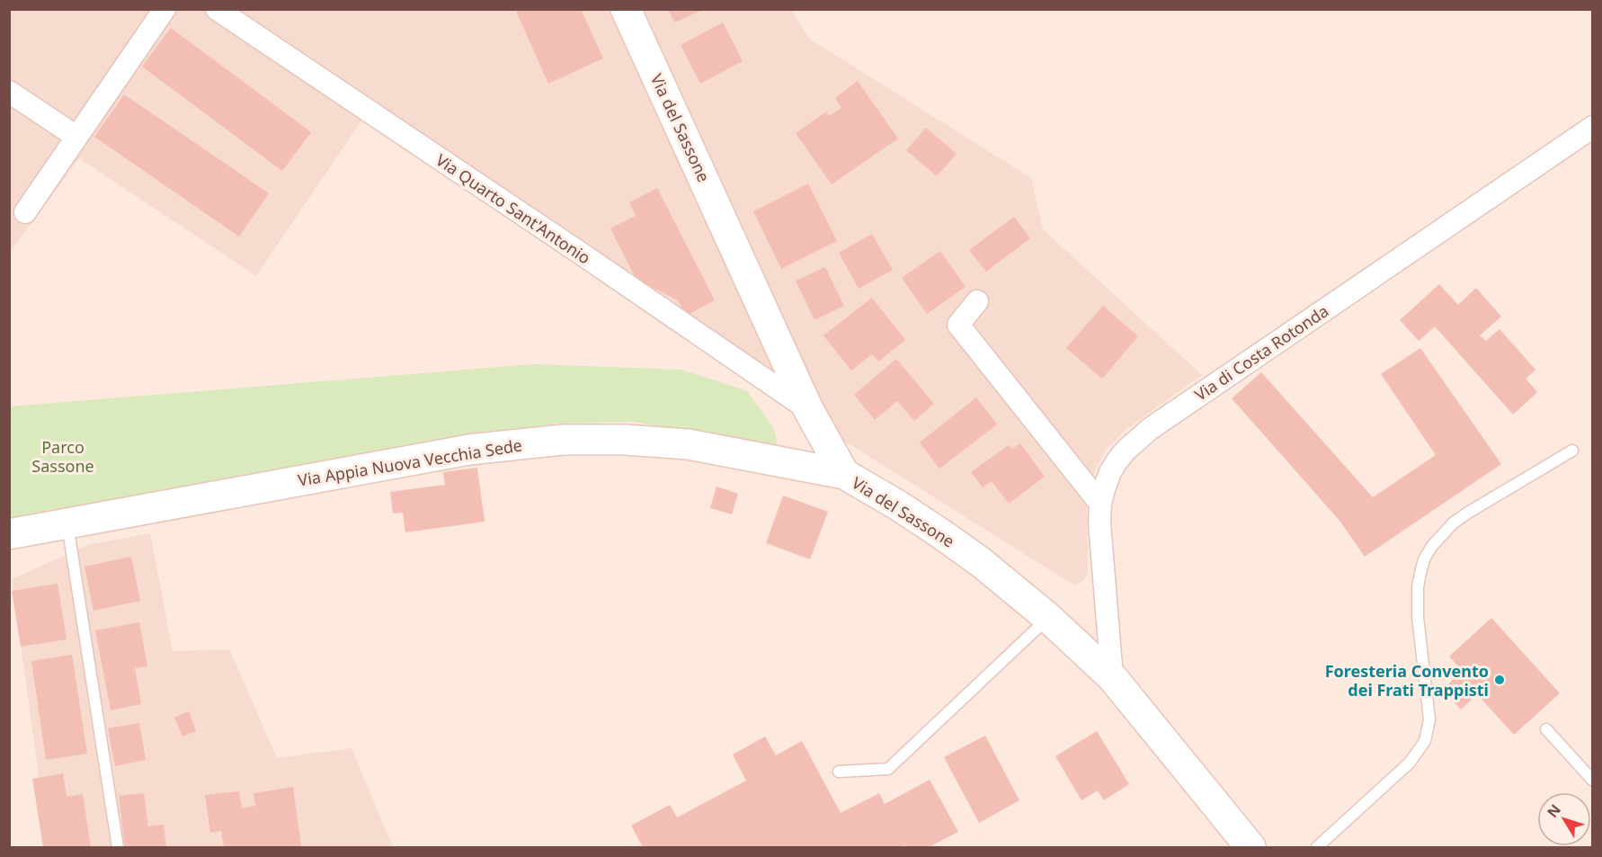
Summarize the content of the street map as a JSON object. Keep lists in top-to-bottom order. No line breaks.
{"streets":{"main road":["Via del Sassone","Via Appia Nuova Vecchia Sede"],"street":["Via Quarto Sant'Antonio","Via di Costa Rotonda"]},"crossings":[["Via del Sassone","Via Quarto Sant'Antonio"],["Via del Sassone","Via di Costa Rotonda"],["Via del Sassone","Via Appia Nuova Vecchia Sede"]],"parks":["Parco Sassone"],"places":["Foresteria Convento dei Frati Trappisti"],"north":"top left"}
